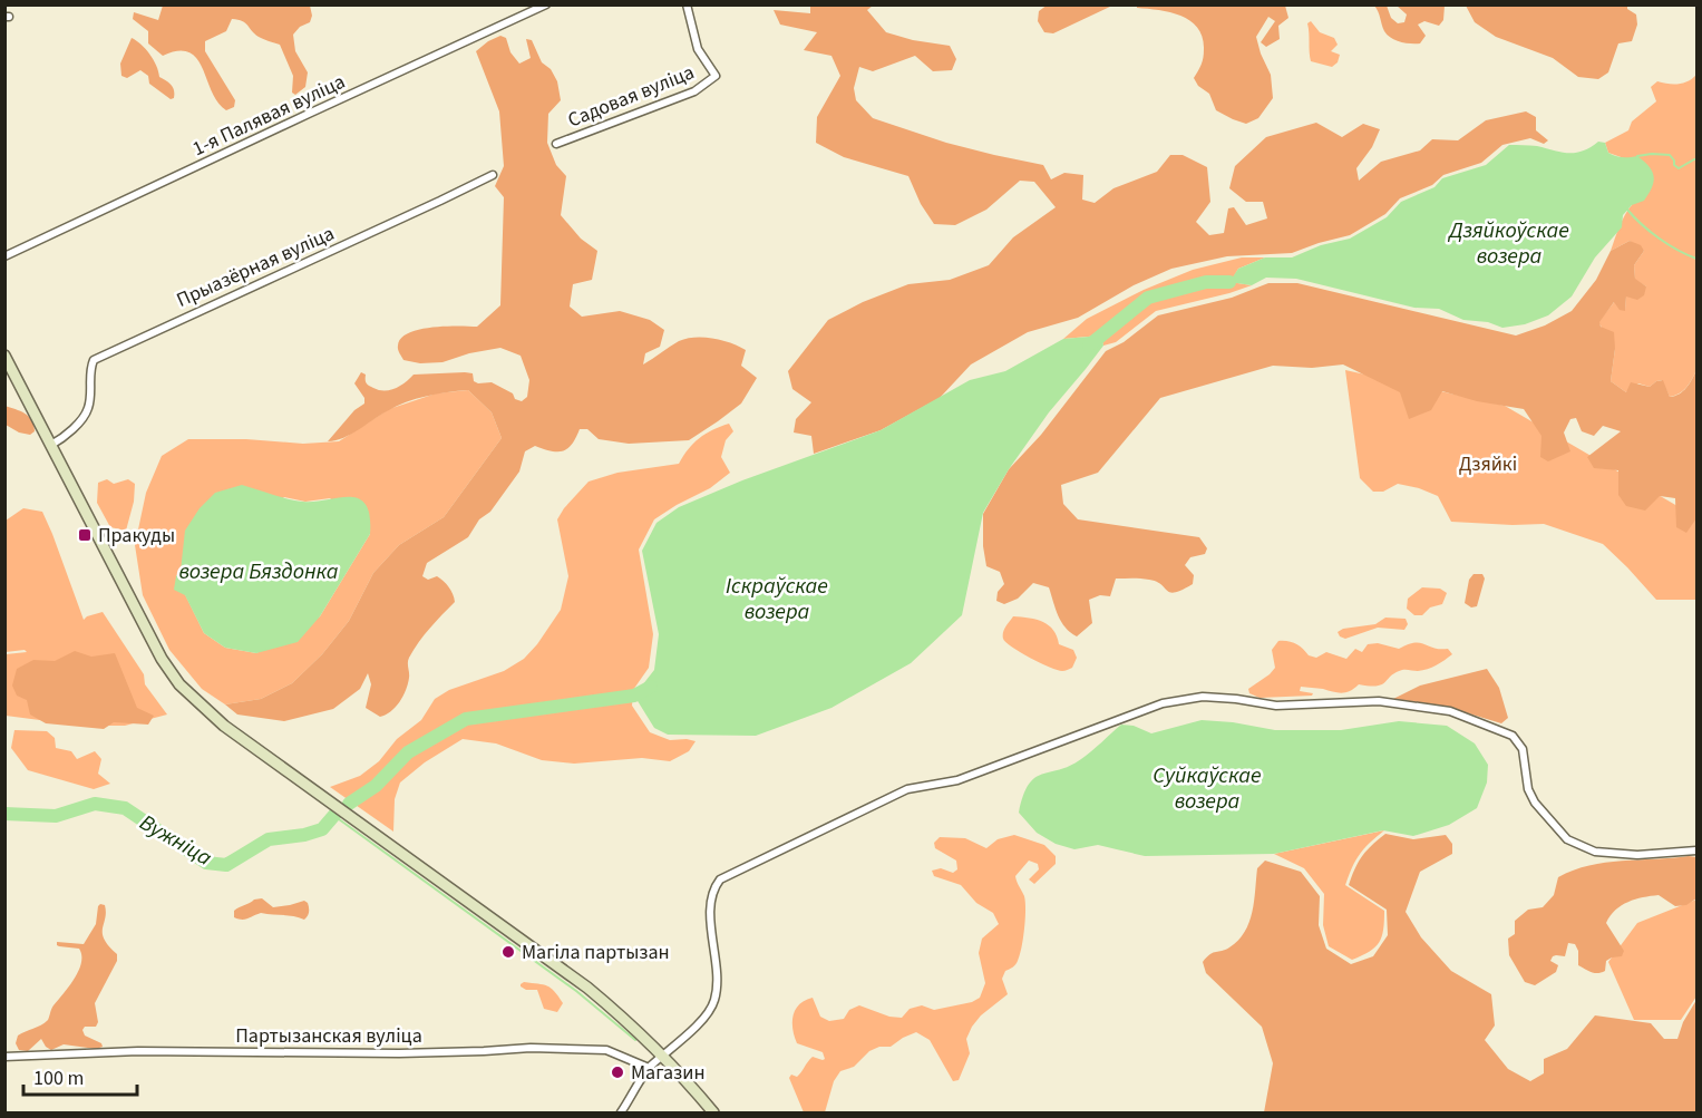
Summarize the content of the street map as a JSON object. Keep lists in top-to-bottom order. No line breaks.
{"streets":{"street":["Садовая вуліца","1-я Палявая вуліца","Прыазёрная вуліца","Партызанская вуліца"]},"water":["Дзяйкоўскае возера","возера Бяздонка","Іскраўскае возера","Суйкаўскае возера","Вужніца"],"parks":["Дзяйкі"],"places":{"transit":["Пракуды"],"other":["Магіла партызан","Магазин"]},"scale_bar":"100 m"}
